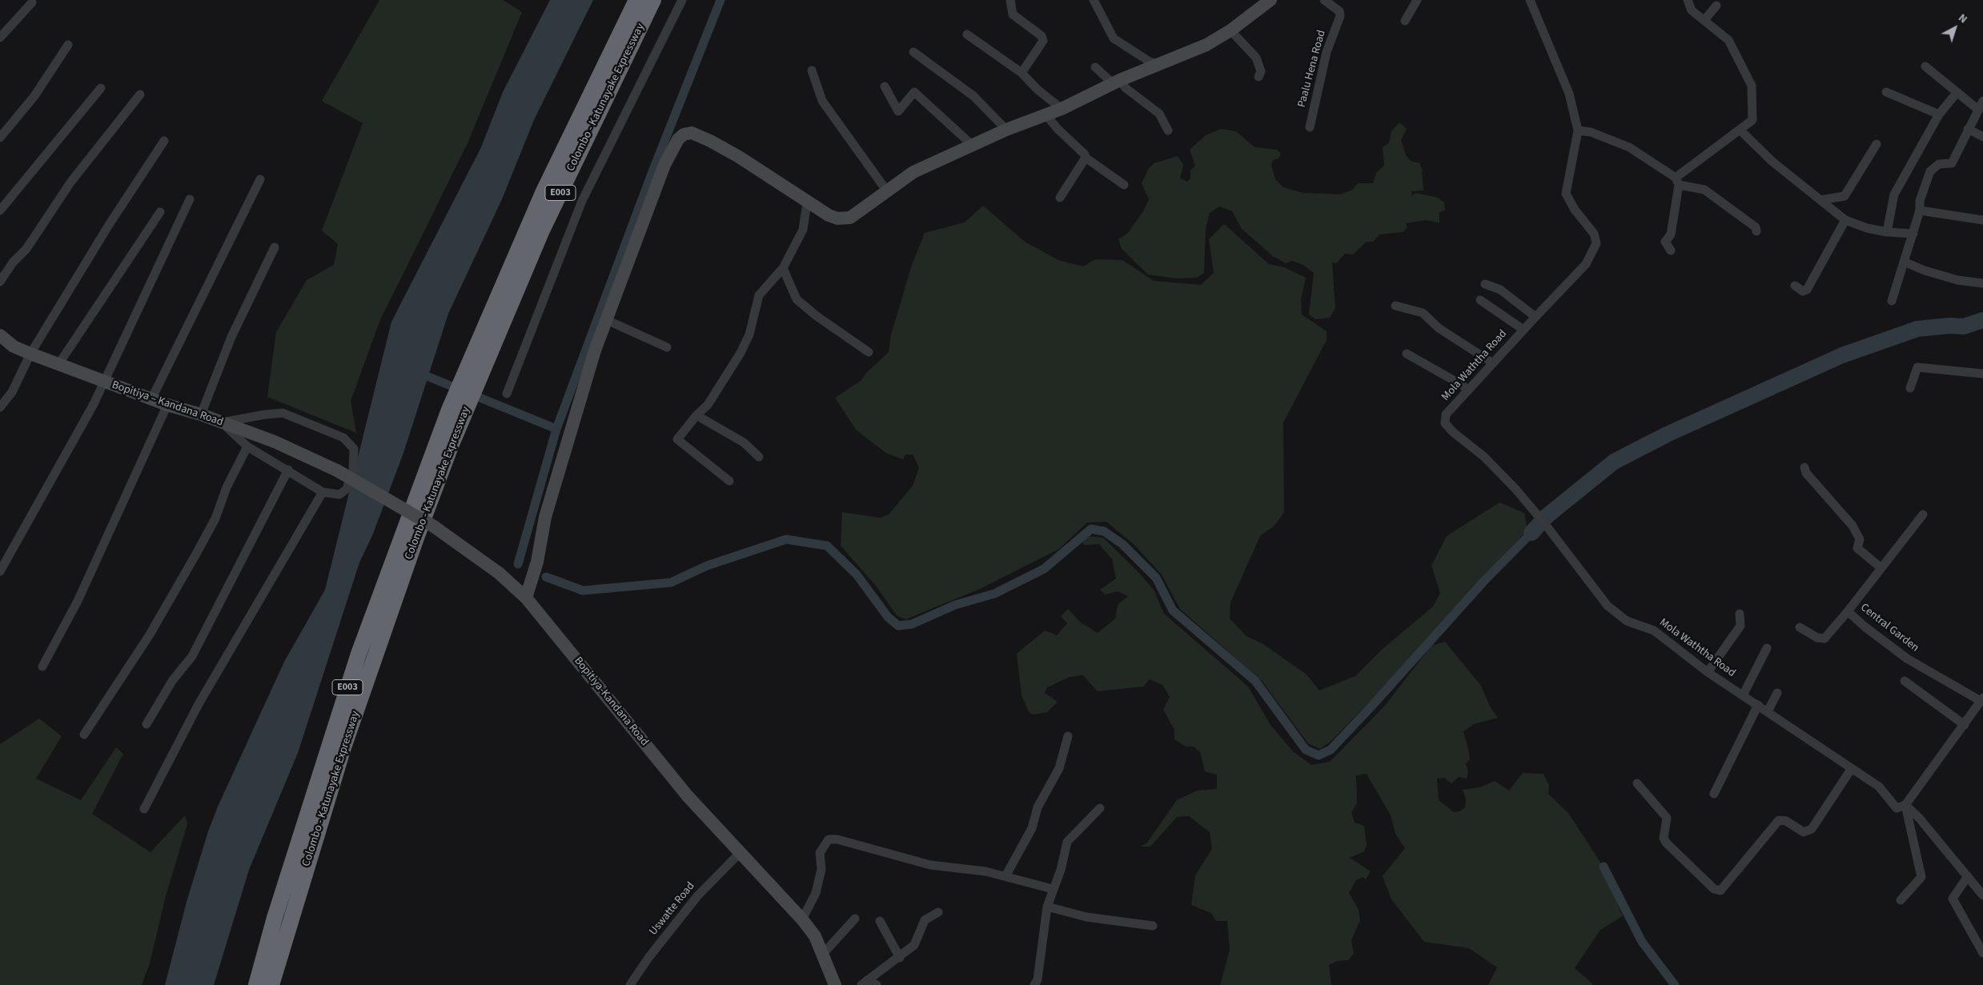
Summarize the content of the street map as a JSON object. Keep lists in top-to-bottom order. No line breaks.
{"streets":{"highway":["Colombo - Katunayake Expressway","E003"],"street":["Paalu Hena Road","Mola Waththa Road","Bopitiya – Kandana Road","Central Garden","Bopitiya-Kandana Road","Uswatte Road"]},"crossings":[["Bopitiya – Kandana Road","Bopitiya-Kandana Road"],["Bopitiya-Kandana Road","Uswatte Road"]],"north":"top right"}
